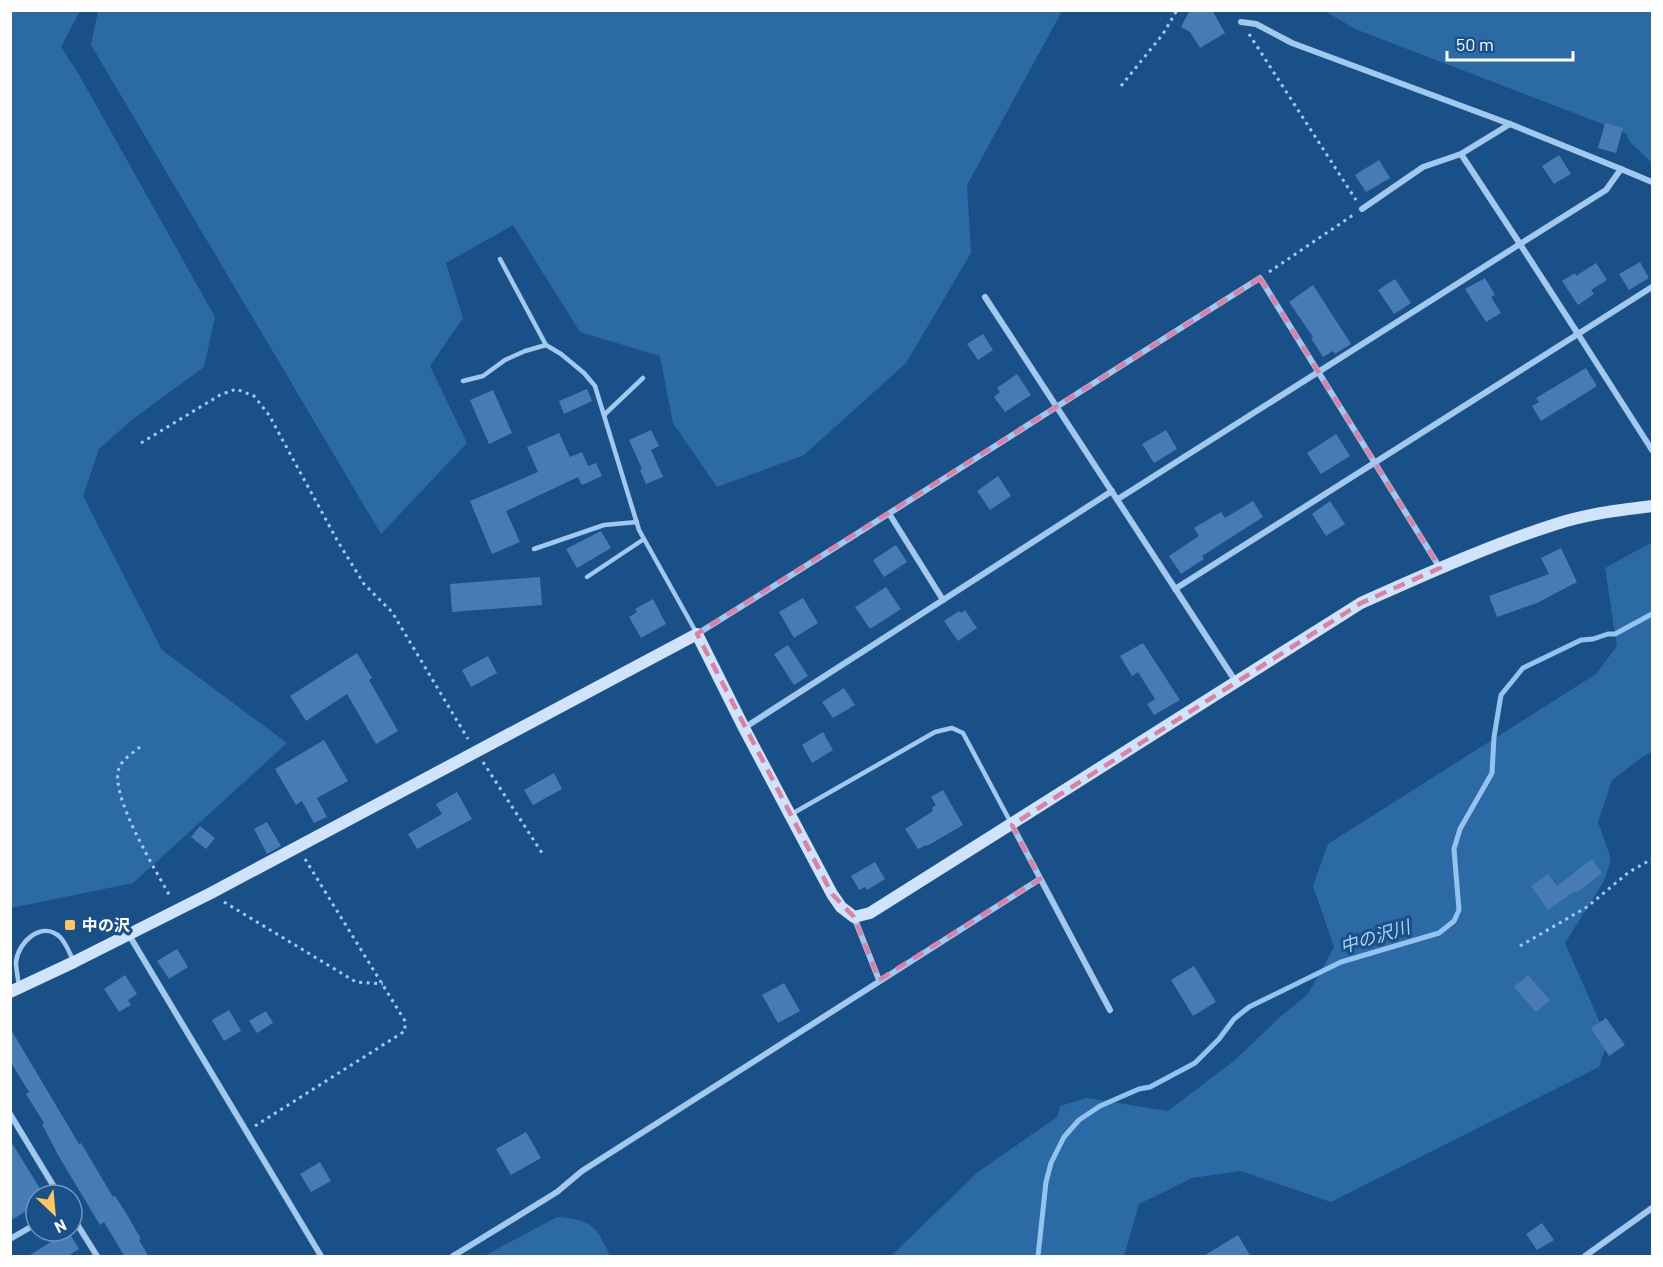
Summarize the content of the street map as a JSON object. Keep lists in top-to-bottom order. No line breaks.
{"water":["中の沢川"],"places":{"transit":["中の沢"]},"scale_bar":"50 m","north":"bottom right"}
